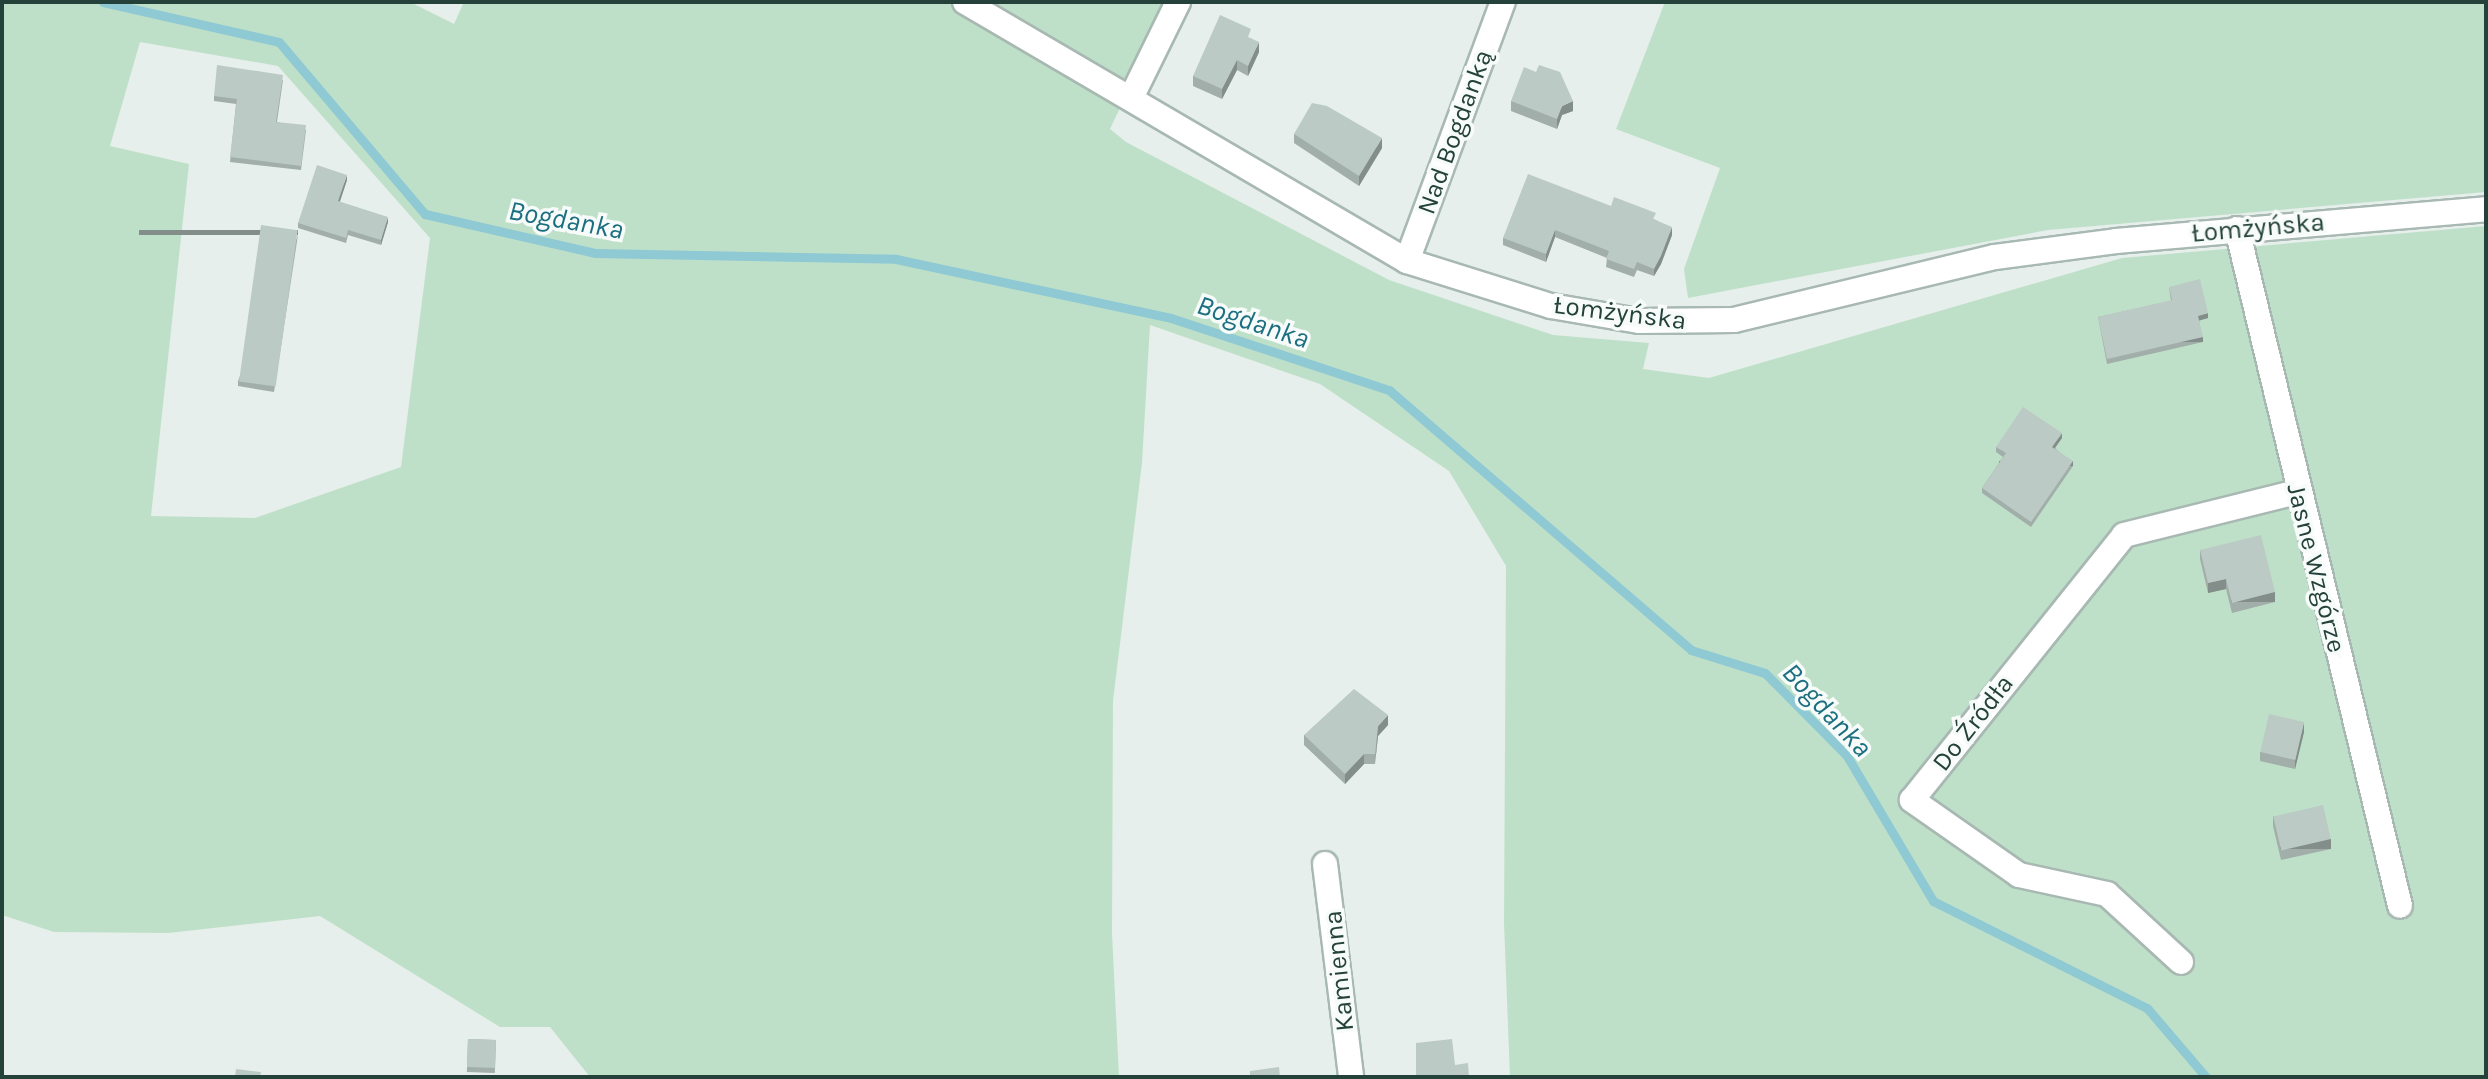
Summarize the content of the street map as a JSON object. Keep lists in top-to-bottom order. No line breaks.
{"streets":{"street":["Nad Bogdanką","Łomżyńska","Jasne Wzgórze","Do Źródła","Kamienna"]},"crossings":[["Nad Bogdanką","Łomżyńska"],["Łomżyńska","Jasne Wzgórze"],["Jasne Wzgórze","Do Źródła"]],"water":["Bogdanka"]}
